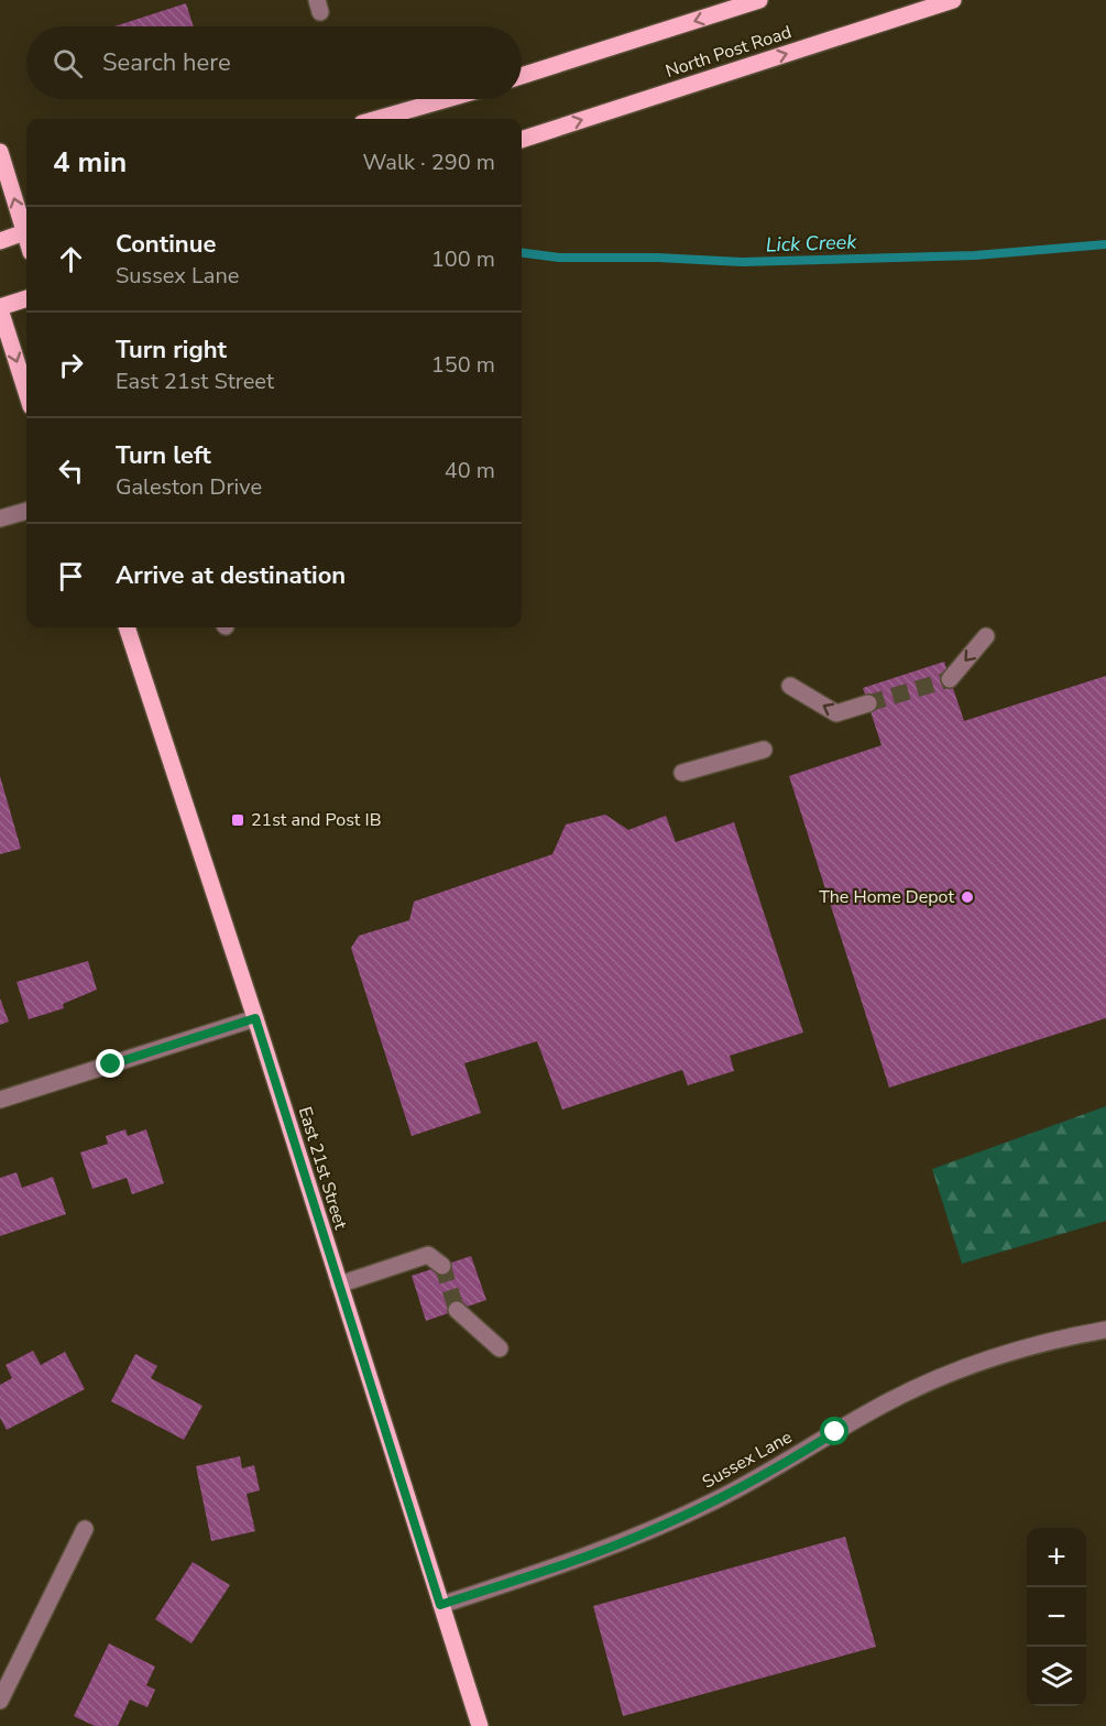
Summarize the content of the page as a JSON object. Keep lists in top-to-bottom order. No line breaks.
{"streets":{"main road":["North Post Road","East 21st Street"],"street":["Sussex Lane"]},"crossings":[["East 21st Street","Sussex Lane"]],"water":["Lick Creek"],"places":{"transit":["21st and Post IB"],"other":["The Home Depot"]},"page":{"search":"Search here","heading":["4 min","Walk · 290 m"],"list":[["Continue","Sussex Lane","100 m"],["Turn right","East 21st Street","150 m"],["Turn left","Galeston Drive","40 m"],"Arrive at destination"],"map_buttons":["+","−"]}}
